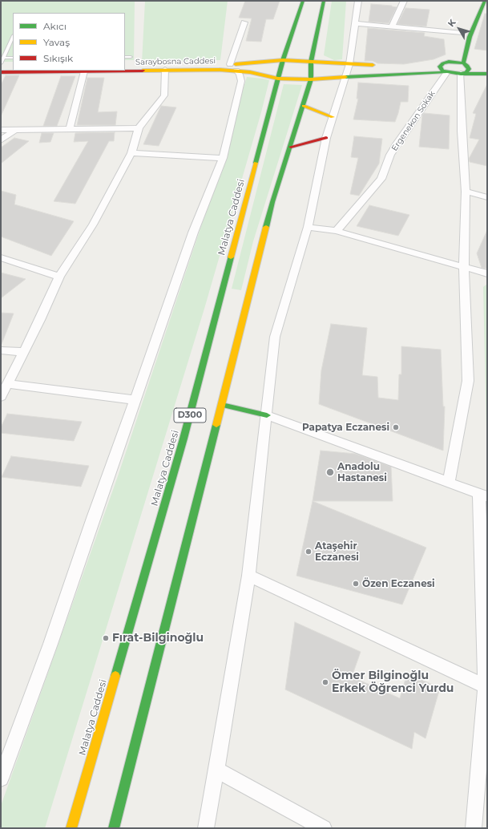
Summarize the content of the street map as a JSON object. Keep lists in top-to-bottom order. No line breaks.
{"streets":{"main road":["Saraybosna Caddesi","Malatya Caddesi","D300"],"street":["Ergenekon Sokak"]},"crossings":[["Saraybosna Caddesi","Ergenekon Sokak"],["Saraybosna Caddesi","Malatya Caddesi"],["Saraybosna Caddesi","D300"]],"places":["Papatya Eczanesi","Anadolu Hastanesi","Ataşehir Eczanesi","Özen Eczanesi","Fırat-Bilginoğlu","Ömer Bilginoğlu Erkek Öğrenci Yurdu"],"legend":["Akıcı","Yavaş","Sıkışık"],"north":"top left"}
